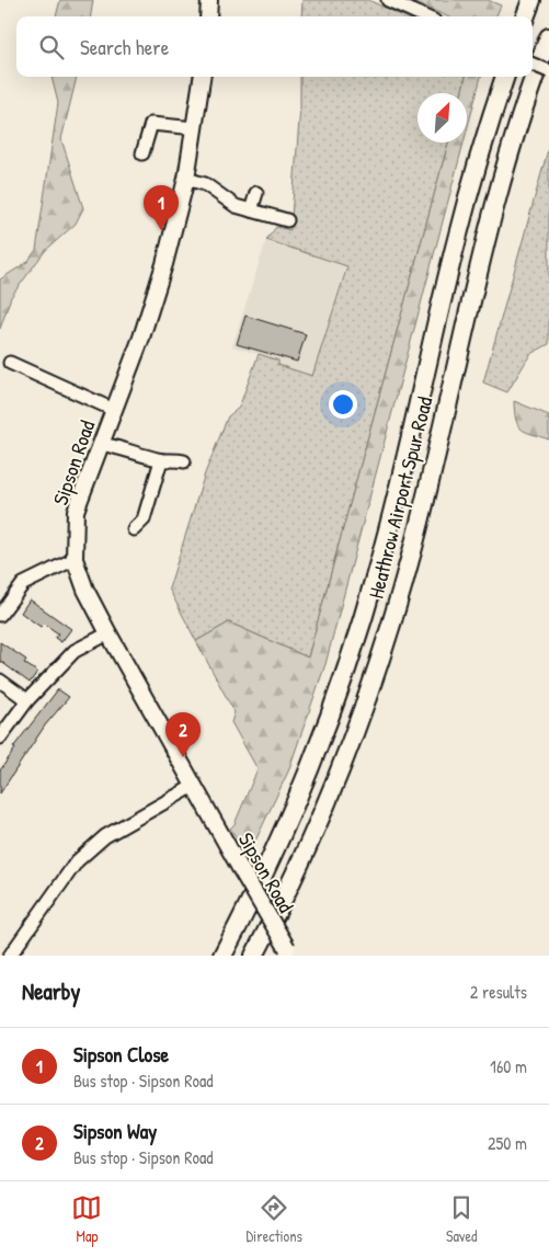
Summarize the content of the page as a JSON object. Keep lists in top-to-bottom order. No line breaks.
{"streets":{"highway":["Heathrow Airport Spur Road"],"main road":["Sipson Road"]},"north":"top right","page":{"search":"Search here","pins":["1","2"],"heading":["Nearby","2 results"],"list":[{"mark":"1","name":"Sipson Close","note":"Bus stop · Sipson Road","value":"160 m"},{"mark":"2","name":"Sipson Way","note":"Bus stop · Sipson Road","value":"250 m"}],"nav":["Map","Directions","Saved"]}}
